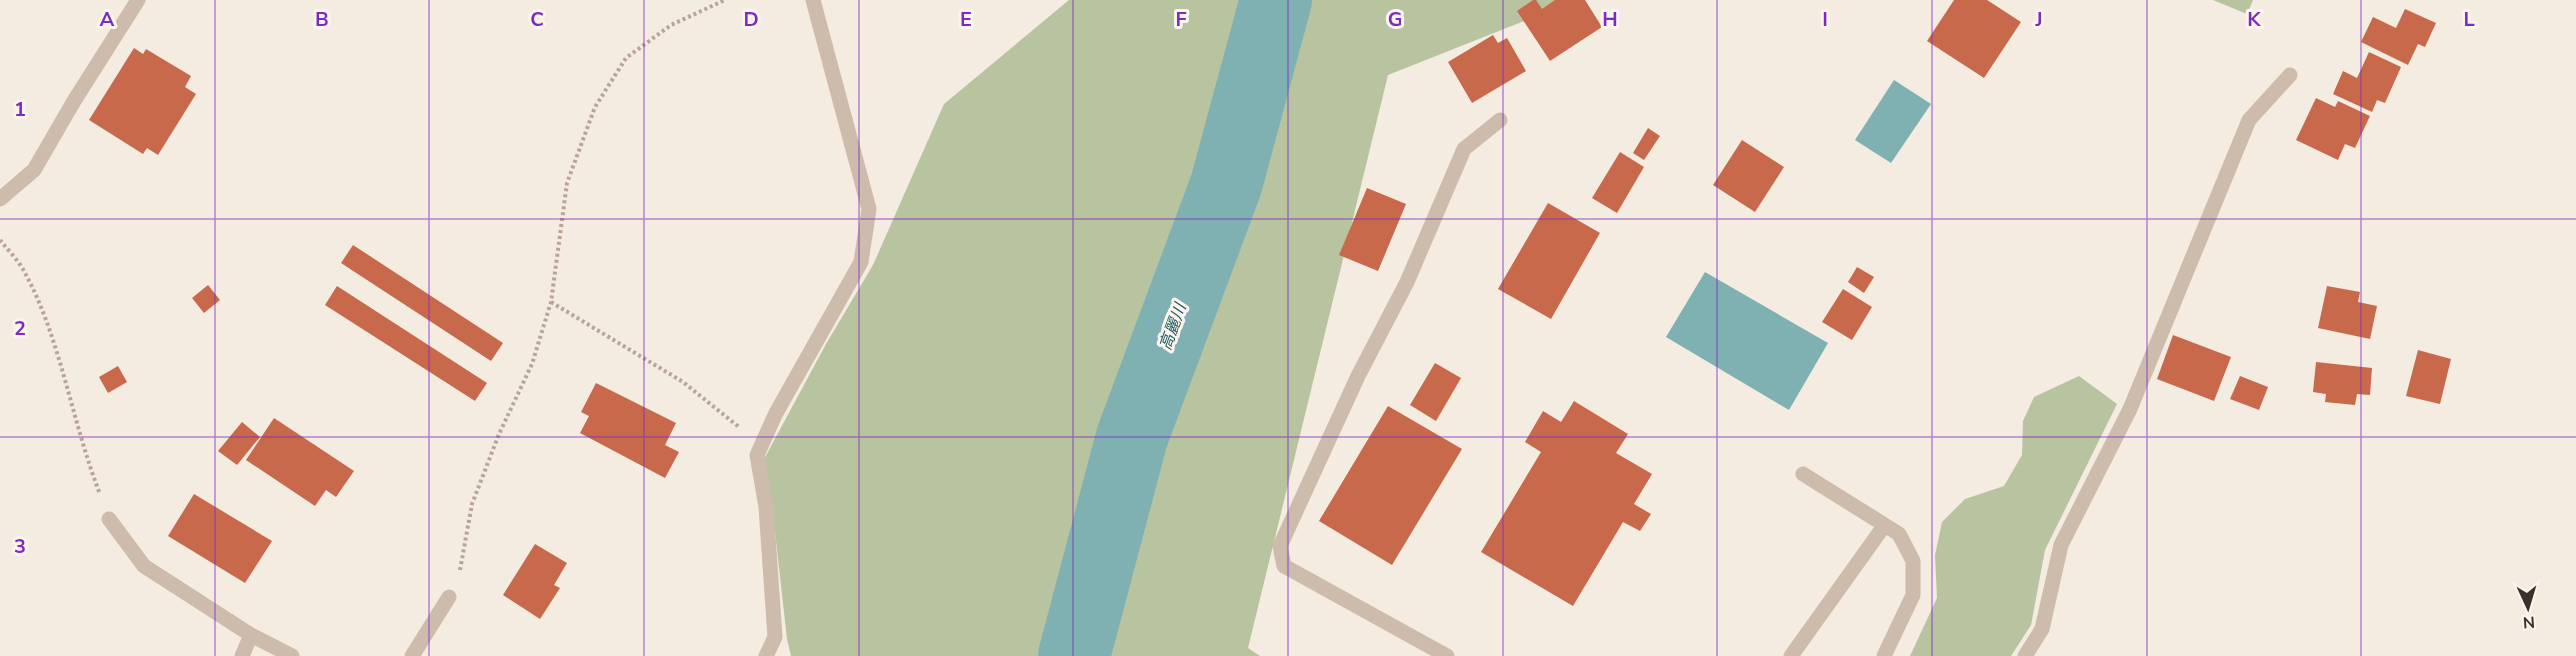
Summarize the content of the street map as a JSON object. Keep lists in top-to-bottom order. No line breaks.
{"water":["高麗川"],"north":"bottom","grid":{"columns":["A","B","C","D","E","F","G","H","I","J","K","L"],"rows":["1","2","3"]}}
